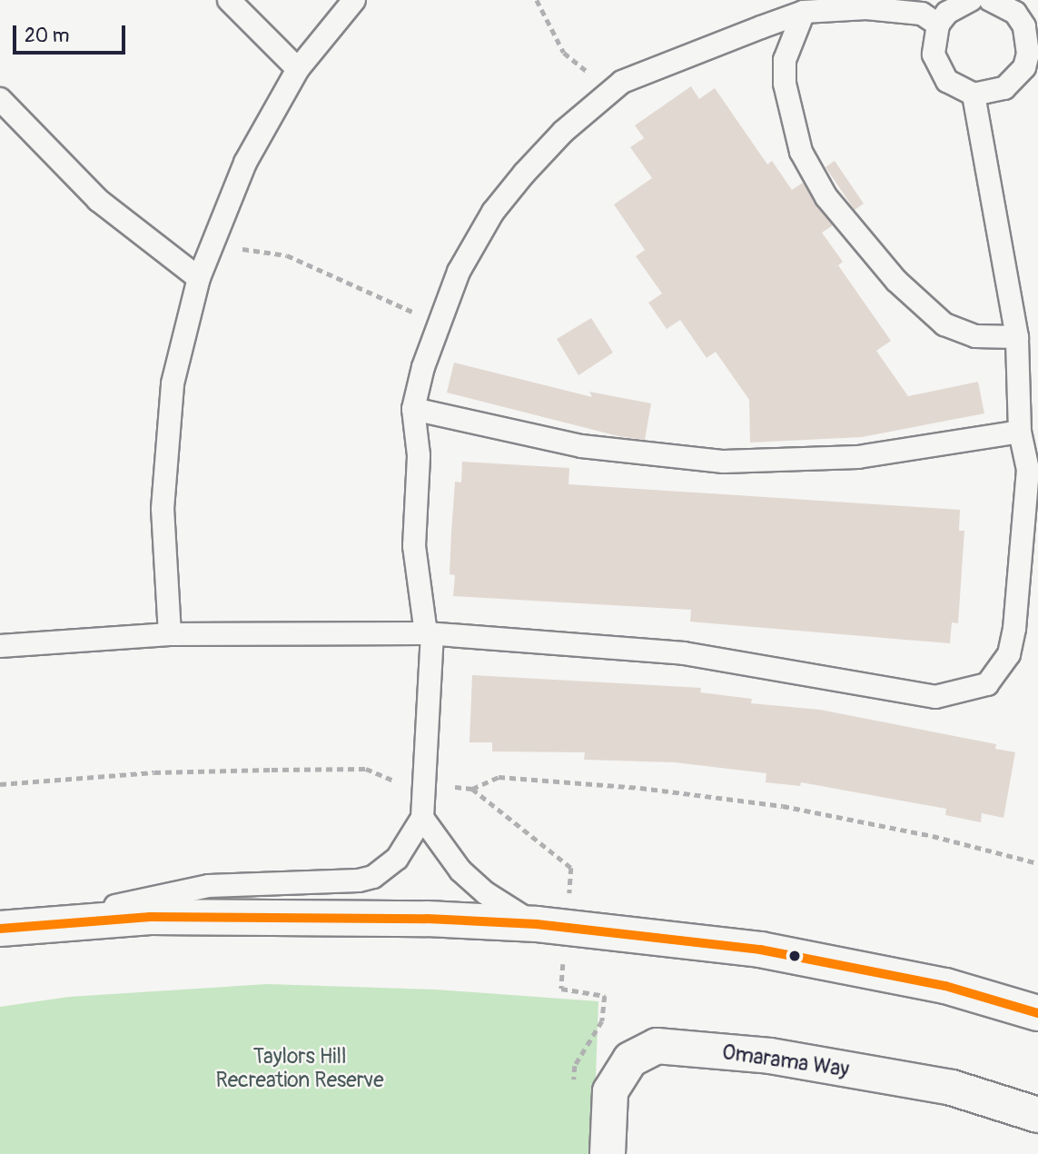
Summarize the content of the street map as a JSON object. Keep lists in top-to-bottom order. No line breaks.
{"streets":{"street":["Omarama Way"]},"parks":["Taylors Hill Recreation Reserve"],"scale_bar":"20 m"}
